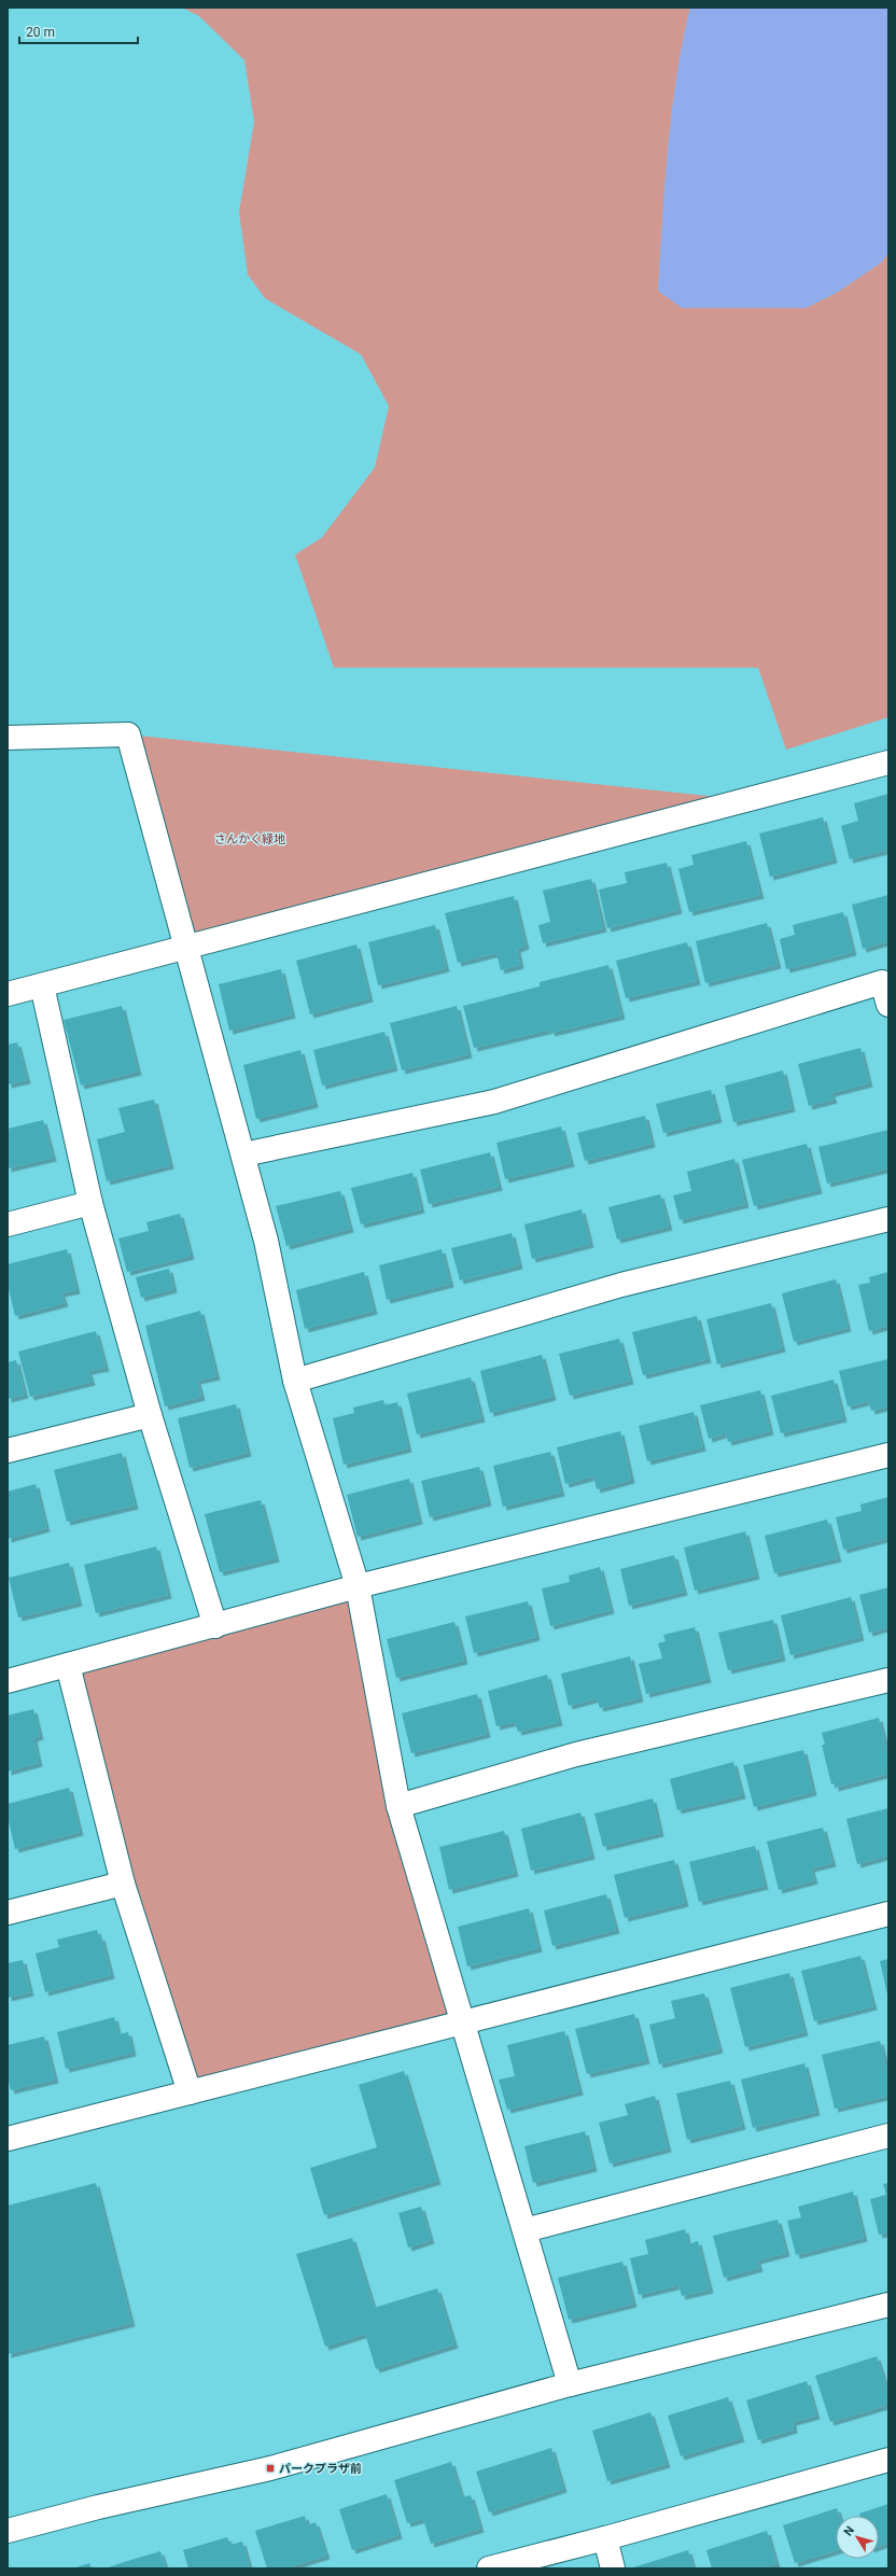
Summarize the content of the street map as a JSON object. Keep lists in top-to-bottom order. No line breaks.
{"parks":["さんかく緑地"],"places":{"transit":["パークプラザ前"]},"scale_bar":"20 m","north":"top left"}
